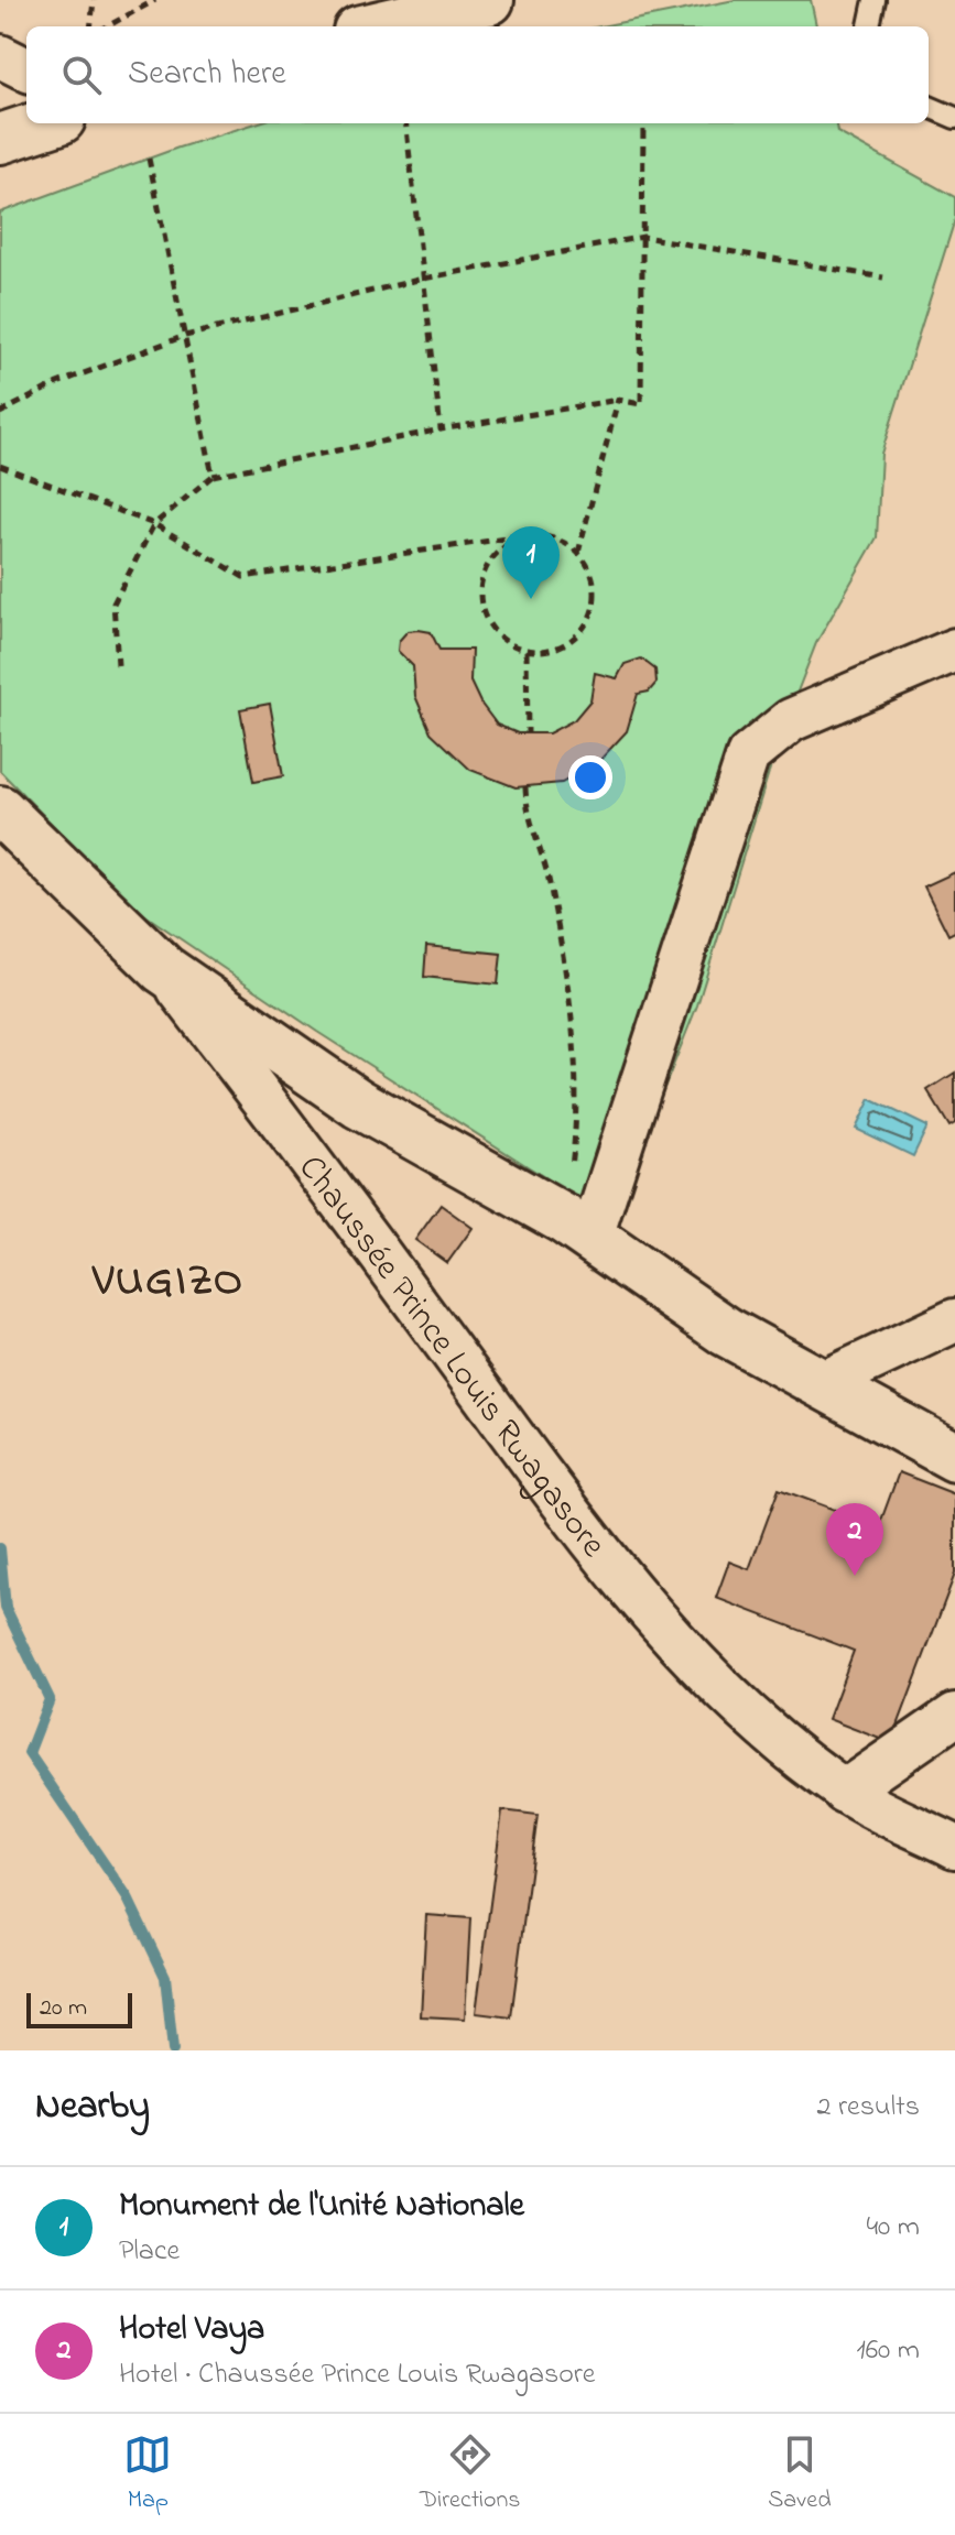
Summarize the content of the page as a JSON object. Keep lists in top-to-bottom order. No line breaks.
{"streets":{"street":["Chaussée Prince Louis Rwagasore"]},"districts":["VUGIZO"],"scale_bar":"20 m","page":{"search":"Search here","pins":["1","2"],"scale":"20 m","heading":["Nearby","2 results"],"list":[{"mark":"1","name":"Monument de l'Unité Nationale","note":"Place","value":"40 m"},{"mark":"2","name":"Hotel Vaya","note":"Hotel · Chaussée Prince Louis Rwagasore","value":"160 m"}],"nav":["Map","Directions","Saved"]}}
